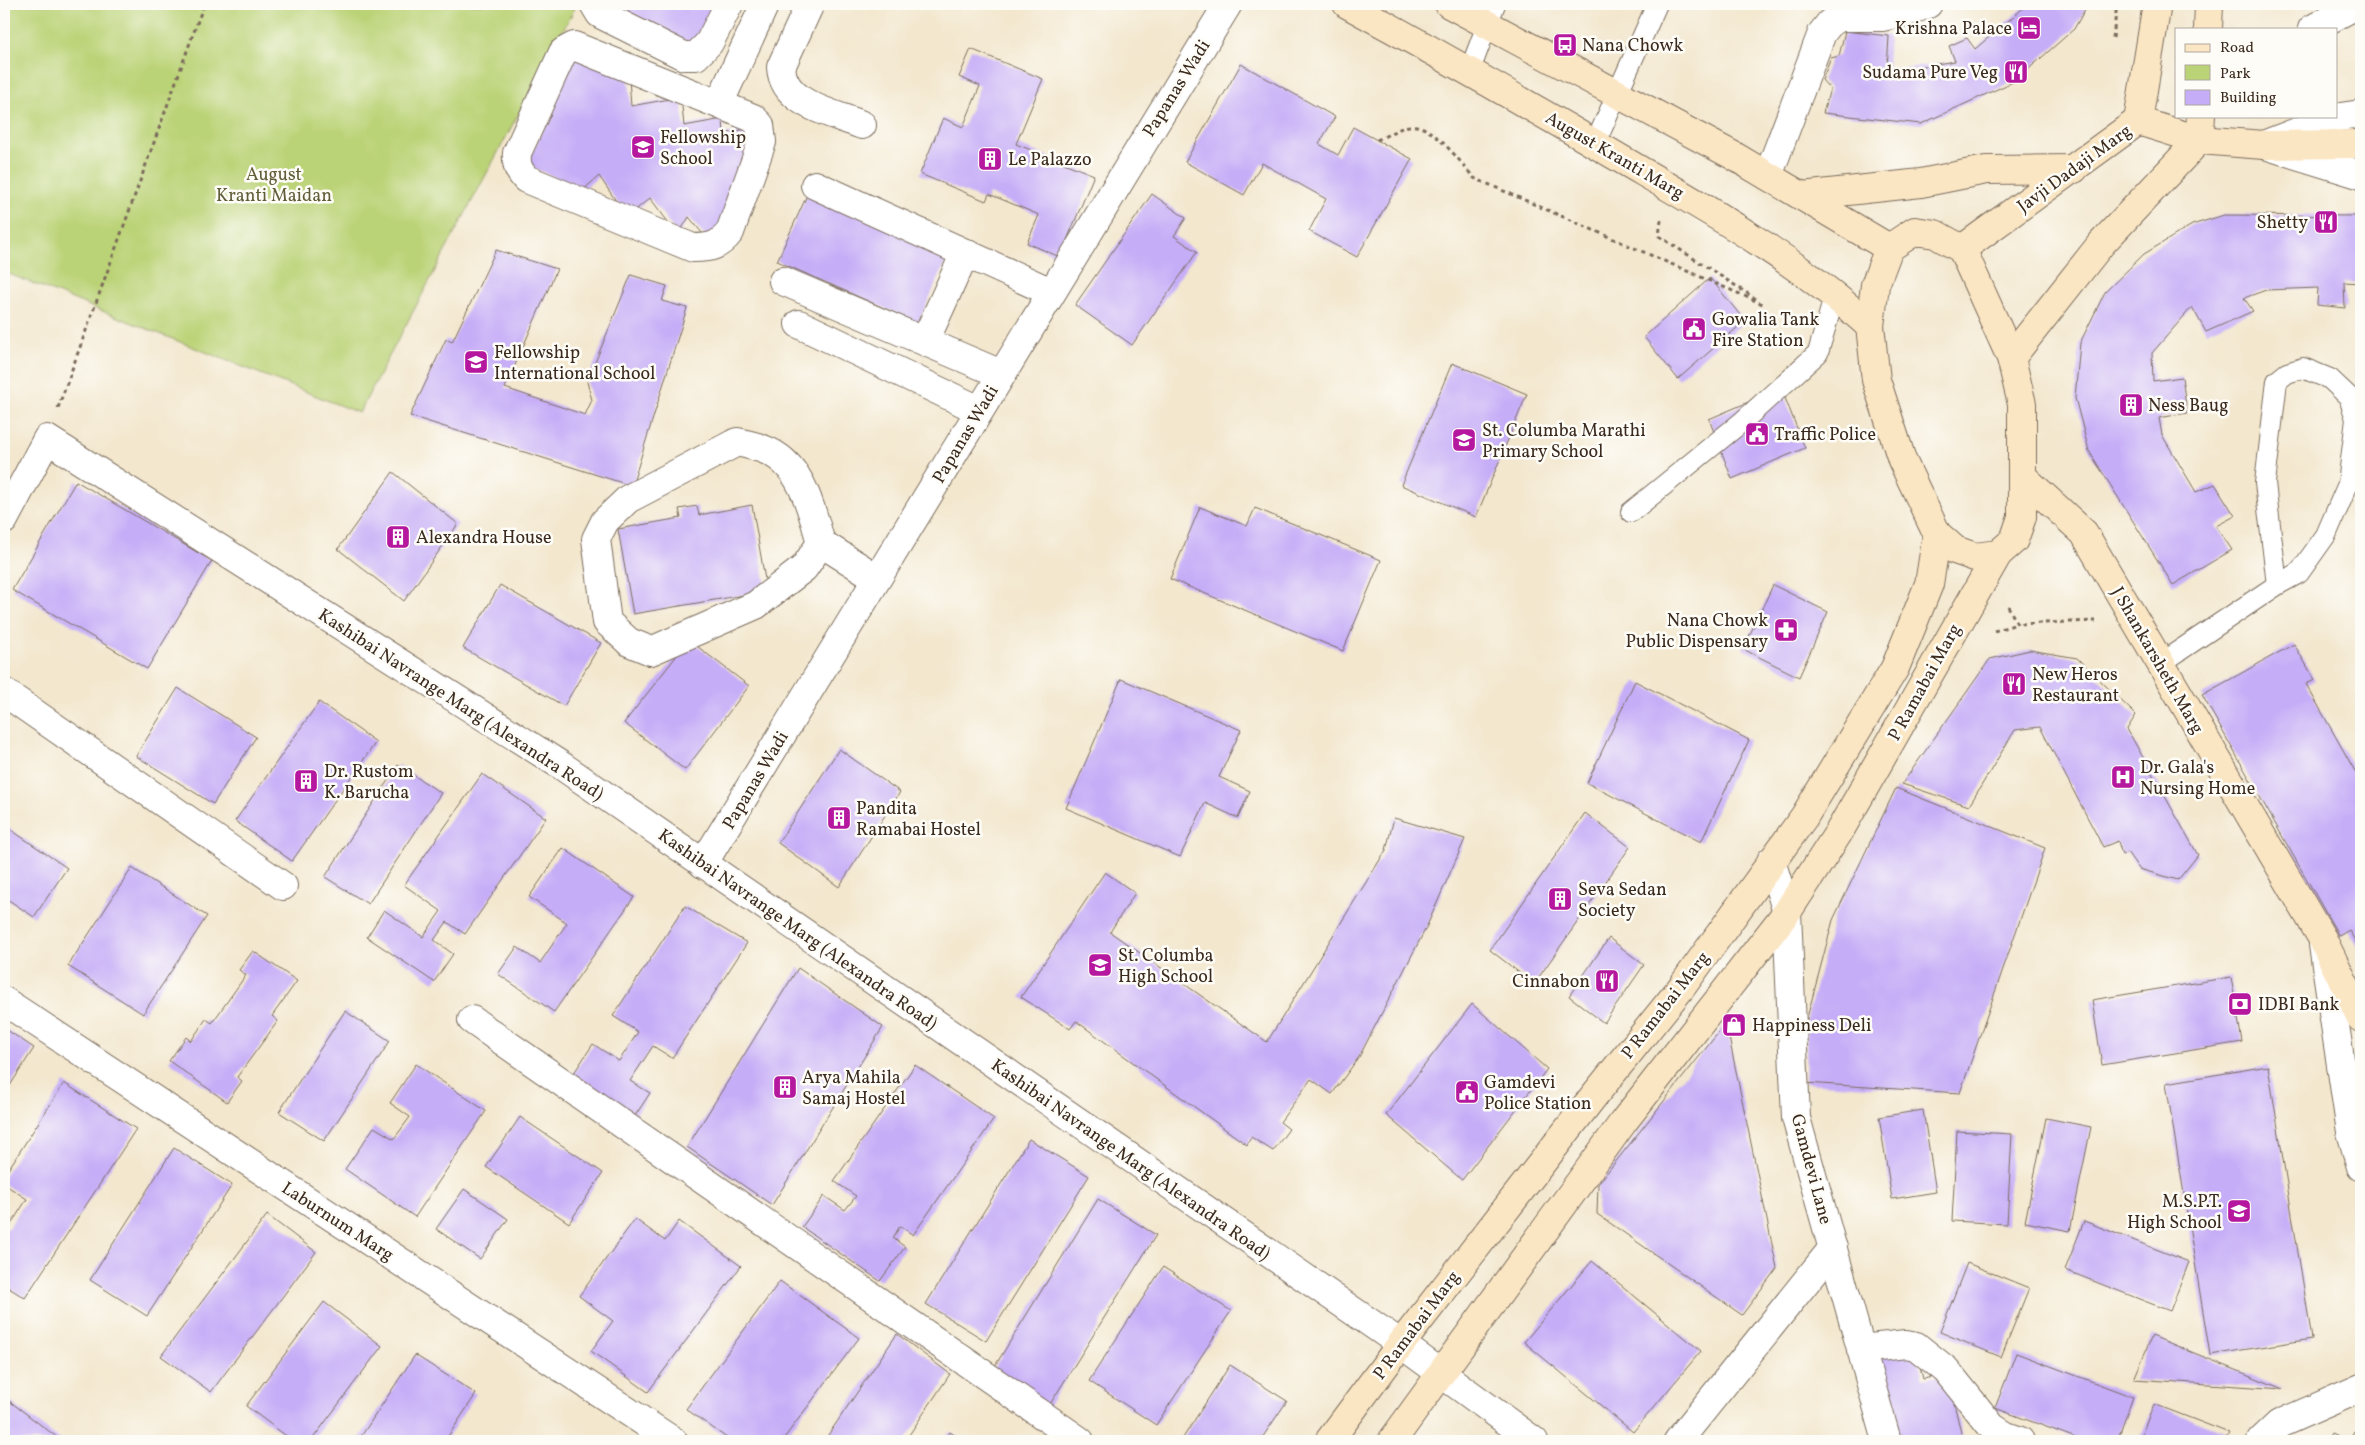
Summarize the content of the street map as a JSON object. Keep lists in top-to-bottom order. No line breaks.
{"streets":{"main road":["August Kranti Marg","Javji Dadaji Marg","J Shankarsheth Marg","P Ramabai Marg"],"street":["Papanas Wadi","Kashibai Navrange Marg (Alexandra Road)","Gamdevi Lane","Laburnum Marg"]},"crossings":[["Papanas Wadi","Kashibai Navrange Marg (Alexandra Road)"],["Javji Dadaji Marg","P Ramabai Marg"],["J Shankarsheth Marg","P Ramabai Marg"],["P Ramabai Marg","Kashibai Navrange Marg (Alexandra Road)"],["P Ramabai Marg","Gamdevi Lane"]],"parks":["August Kranti Maidan"],"places":{"hotel":["Krishna Palace"],"bus stop":["Nana Chowk"],"restaurant":["Sudama Pure Veg","Shetty","New Heros Restaurant","Cinnabon"],"school or university":["Fellowship School","Fellowship International School","St. Columba Marathi Primary School","St. Columba High School","M.S.P.T. High School"],"building":["Le Palazzo","Ness Baug","Alexandra House","Dr. Rustom K. Barucha","Pandita Ramabai Hostel","Seva Sedan Society","Arya Mahila Samaj Hostel"],"public building":["Gowalia Tank Fire Station","Traffic Police","Gamdevi Police Station"],"pharmacy":["Nana Chowk Public Dispensary"],"hospital":["Dr. Gala's Nursing Home"],"bank":["IDBI Bank"],"shop":["Happiness Deli"]},"legend":["Road","Park","Building"]}
